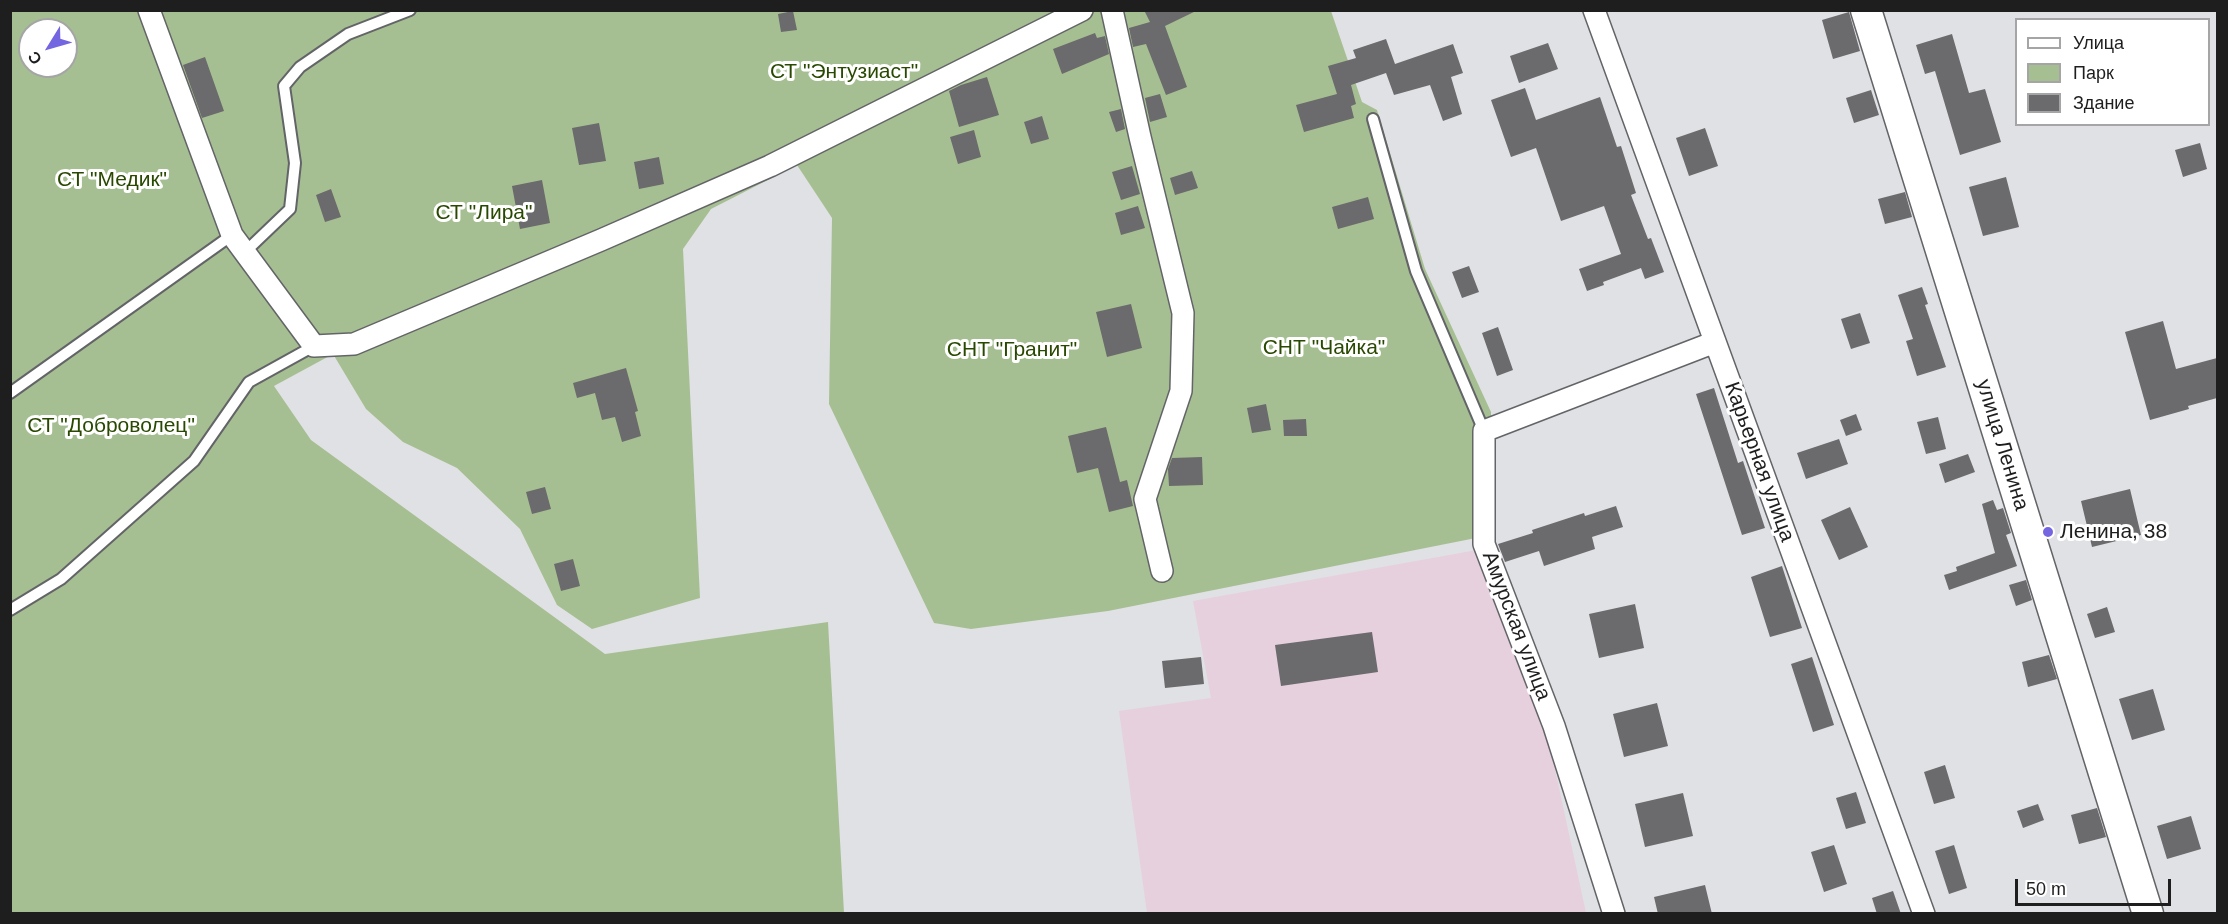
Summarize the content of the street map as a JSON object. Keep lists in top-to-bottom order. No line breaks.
{"streets":{"street":["улица Ленина","Карьерная улица","Амурская улица"]},"parks":["СТ \"Энтузиаст\"","СТ \"Медик\"","СТ \"Лира\"","СНТ \"Чайка\"","СНТ \"Гранит\"","СТ \"Доброволец\""],"places":["Ленина, 38"],"legend":["Улица","Парк","Здание"],"scale_bar":"50 m","north":"bottom left"}
